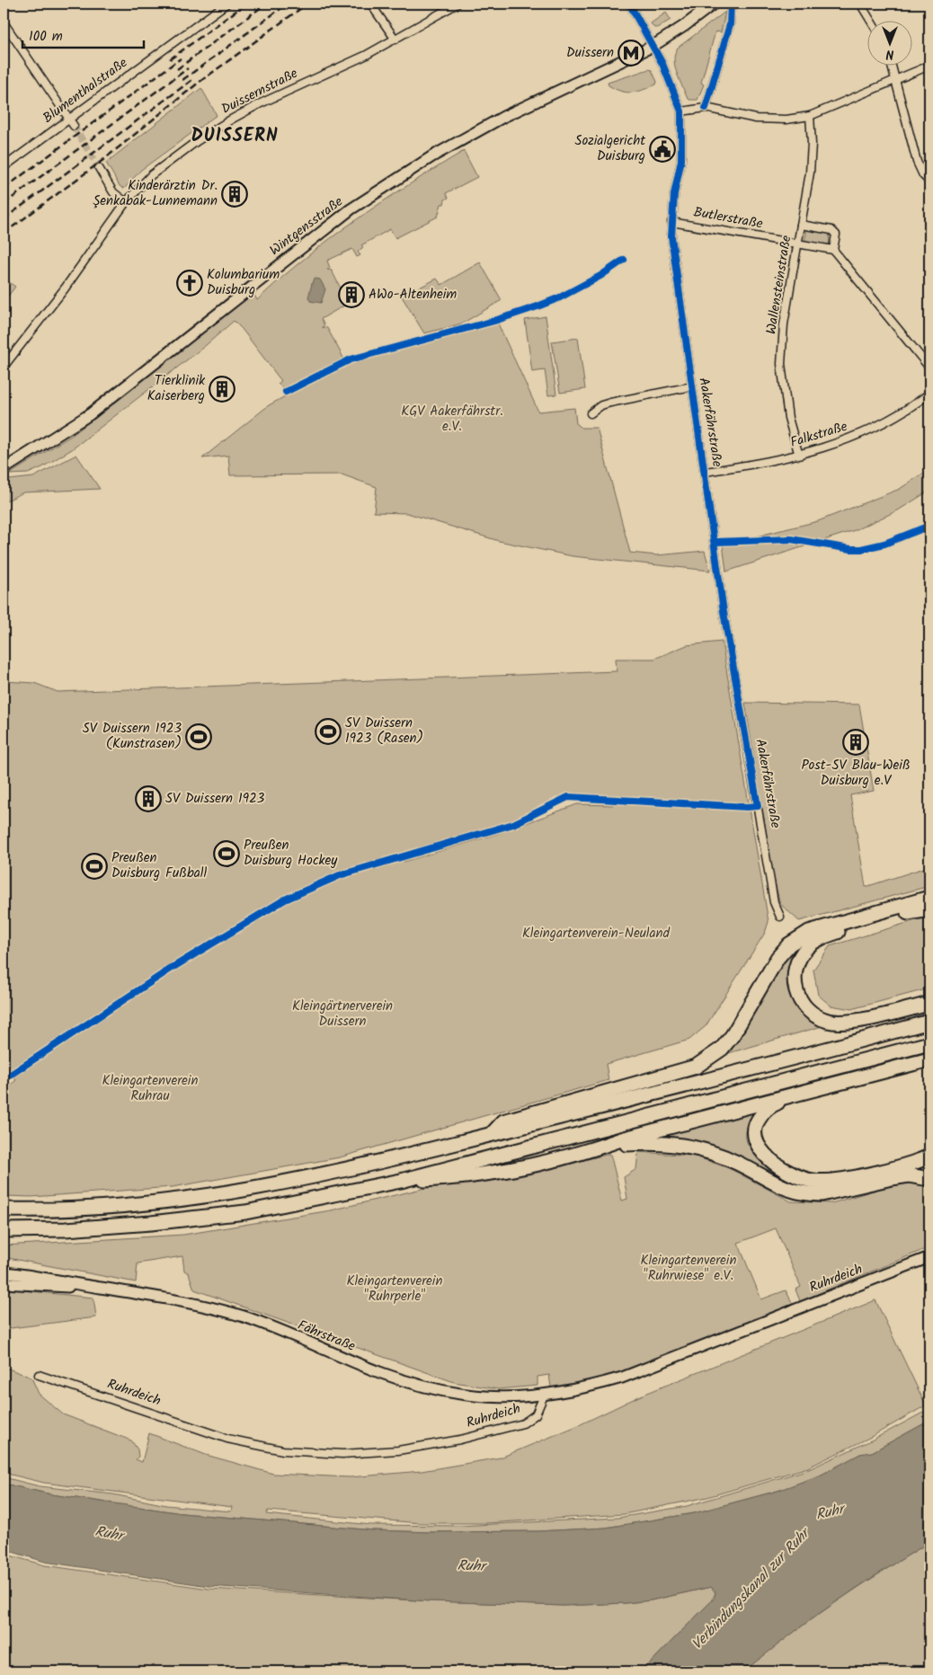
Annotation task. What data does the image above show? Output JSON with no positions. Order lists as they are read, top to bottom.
{
  "streets": {
    "main road": ["Wintgensstraße", "Ruhrdeich", "Fährstraße"],
    "street": [
      "Blumenthalstraße",
      "Duissernstraße",
      "Butlerstraße",
      "Wallensteinstraße",
      "Aakerfährstraße",
      "Falkstraße"
    ]
  },
  "crossings": [
    ["Butlerstraße", "Wallensteinstraße"],
    ["Butlerstraße", "Aakerfährstraße"],
    ["Wintgensstraße", "Aakerfährstraße"],
    ["Wallensteinstraße", "Falkstraße"],
    ["Aakerfährstraße", "Falkstraße"],
    ["Ruhrdeich", "Fährstraße"]
  ],
  "districts": ["DUISSERN"],
  "water": ["Ruhr", "Verbindungskanal zur Ruhr"],
  "parks": [
    "KGV Aakerfährstr. e.V.",
    "Kleingartenverein-Neuland",
    "Kleingärtnerverein Duissern",
    "Kleingartenverein Ruhrau",
    "Kleingartenverein \"Ruhrwiese\" e.V.",
    "Kleingartenverein \"Ruhrperle\""
  ],
  "places": {
    "metro station": ["Duissern"],
    "public building": ["Sozialgericht Duisburg"],
    "building": [
      "Kinderärztin Dr. Şenkabak-Lunnemann",
      "AWo-Altenheim",
      "Tierklinik Kaiserberg",
      "Post-SV Blau-Weiß Duisburg e.V",
      "SV Duissern 1923"
    ],
    "church": ["Kolumbarium Duisburg"],
    "sports": [
      "SV Duissern 1923 (Rasen)",
      "SV Duissern 1923 (Kunstrasen)",
      "Preußen Duisburg Hockey",
      "Preußen Duisburg Fußball"
    ]
  },
  "scale_bar": "100 m",
  "north": "bottom"
}
